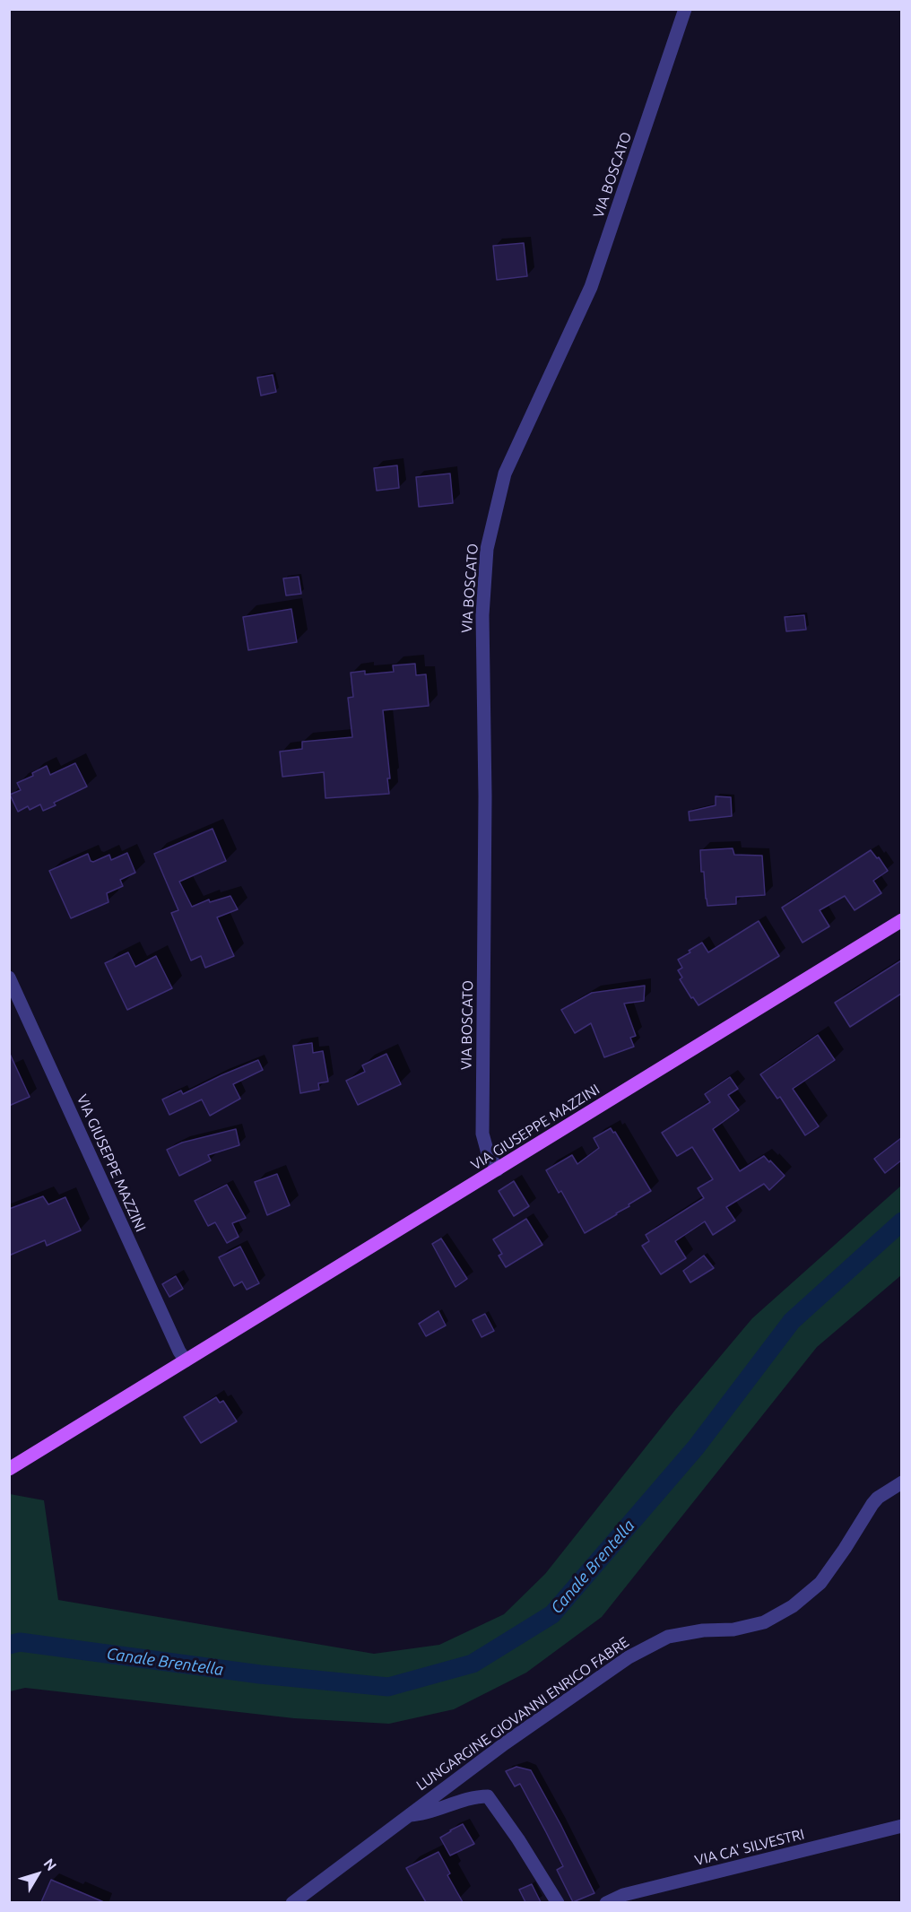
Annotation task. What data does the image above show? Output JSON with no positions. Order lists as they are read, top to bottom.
{
  "streets": {
    "main road": ["VIA GIUSEPPE MAZZINI"],
    "street": ["VIA BOSCATO", "LUNGARGINE GIOVANNI ENRICO FABRE", "VIA CA' SILVESTRI"]
  },
  "crossings": [
    ["VIA BOSCATO", "VIA GIUSEPPE MAZZINI"]
  ],
  "water": ["Canale Brentella"],
  "north": "top right"
}
